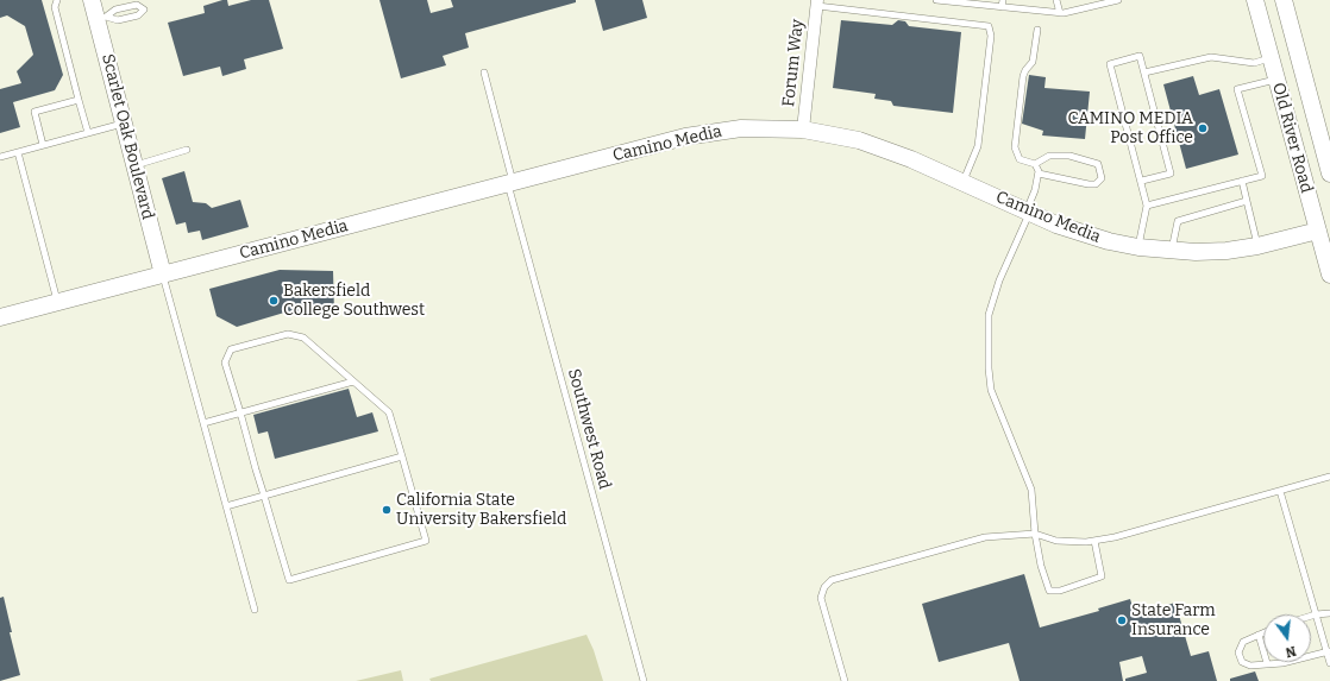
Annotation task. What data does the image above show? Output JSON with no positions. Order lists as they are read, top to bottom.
{
  "streets": {
    "street": [
      "Forum Way",
      "Scarlet Oak Boulevard",
      "Old River Road",
      "Camino Media"
    ],
    "lane": ["Southwest Road"]
  },
  "crossings": [
    ["Forum Way", "Camino Media"],
    ["Scarlet Oak Boulevard", "Camino Media"],
    ["Old River Road", "Camino Media"],
    ["Camino Media", "Southwest Road"]
  ],
  "places": [
    "CAMINO MEDIA Post Office",
    "Bakersfield College Southwest",
    "California State University Bakersfield",
    "State Farm Insurance"
  ],
  "north": "bottom"
}
